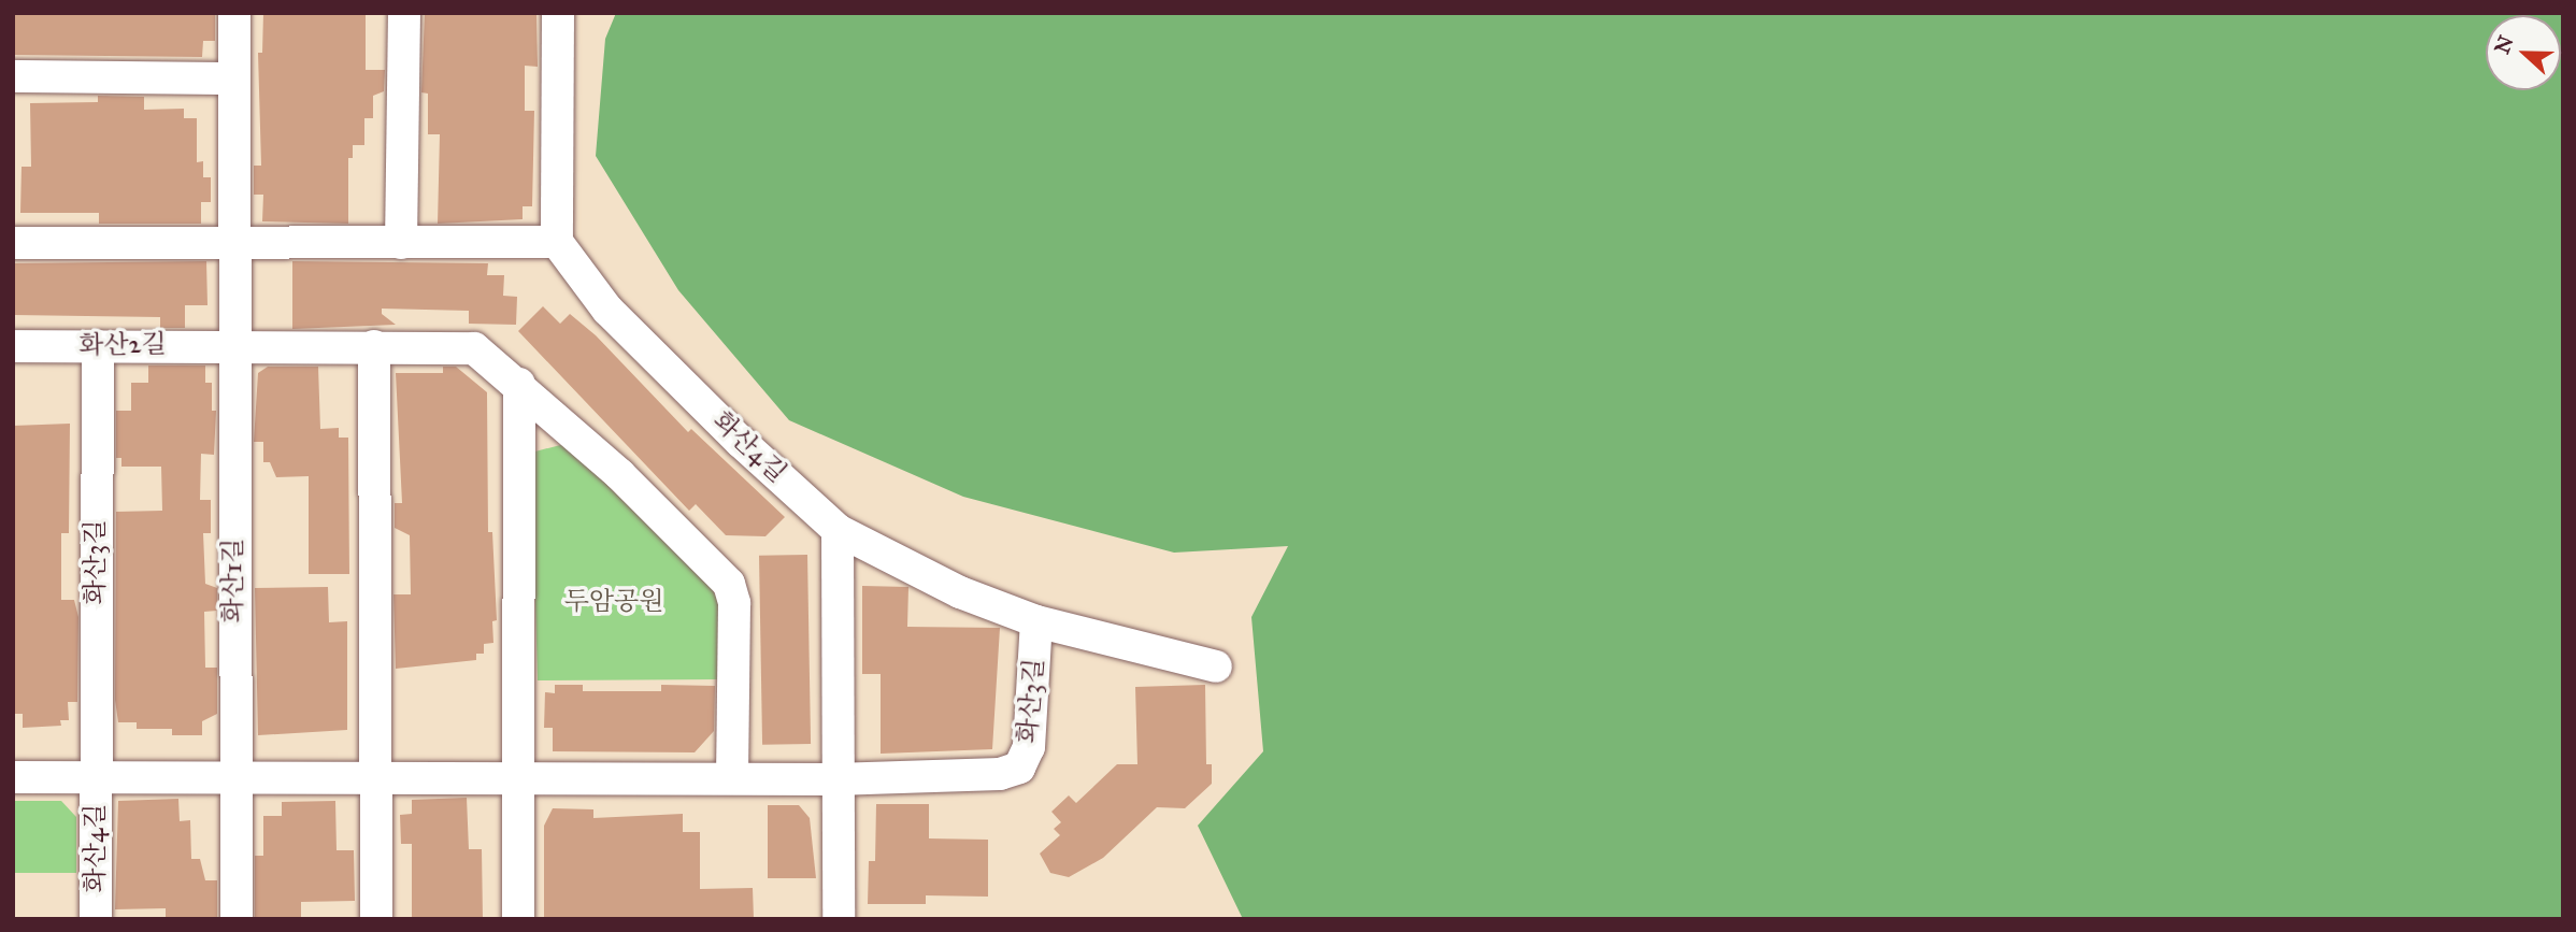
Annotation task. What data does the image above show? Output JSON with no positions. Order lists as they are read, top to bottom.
{
  "streets": {
    "street": [
      "화산2길",
      "화산4길",
      "화산3길",
      "화산1길"
    ]
  },
  "crossings": [
    ["화산2길", "화산3길"],
    ["화산2길", "화산1길"],
    ["화산4길", "화산3길"],
    ["화산3길", "화산1길"]
  ],
  "parks": ["두암공원"],
  "north": "left"
}
